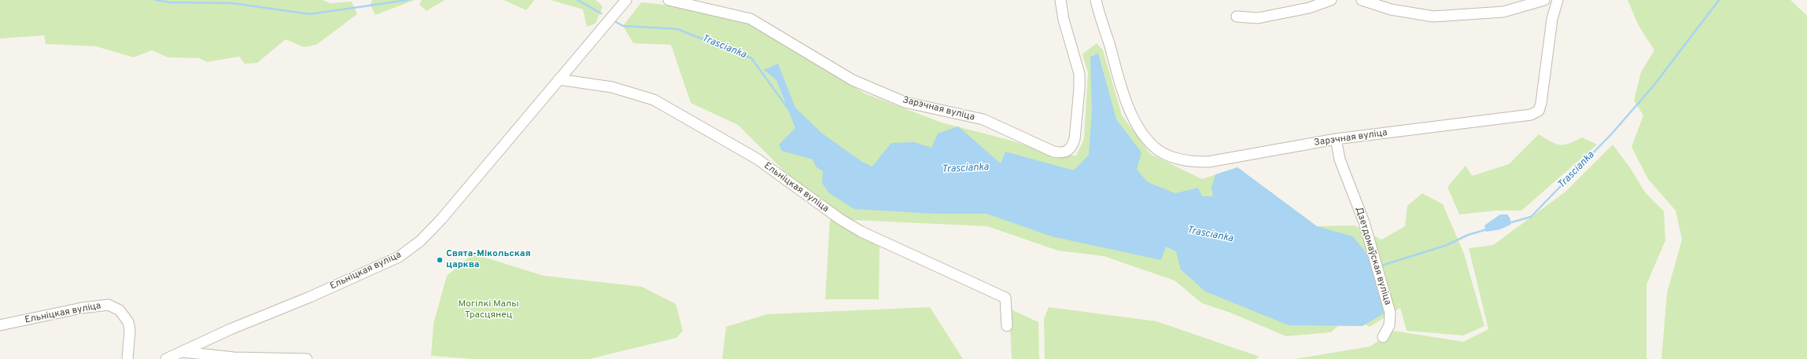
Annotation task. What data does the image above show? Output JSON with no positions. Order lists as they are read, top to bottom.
{
  "streets": {
    "street": ["Зарэчная вуліца", "Ельніцкая вуліца", "Дзетдомаўская вуліца"]
  },
  "crossings": [
    ["Зарэчная вуліца", "Дзетдомаўская вуліца"]
  ],
  "water": ["Trascianka"],
  "parks": ["Могілкі Малы Трасцянец"],
  "places": ["Свята-Мікольская царква"]
}
